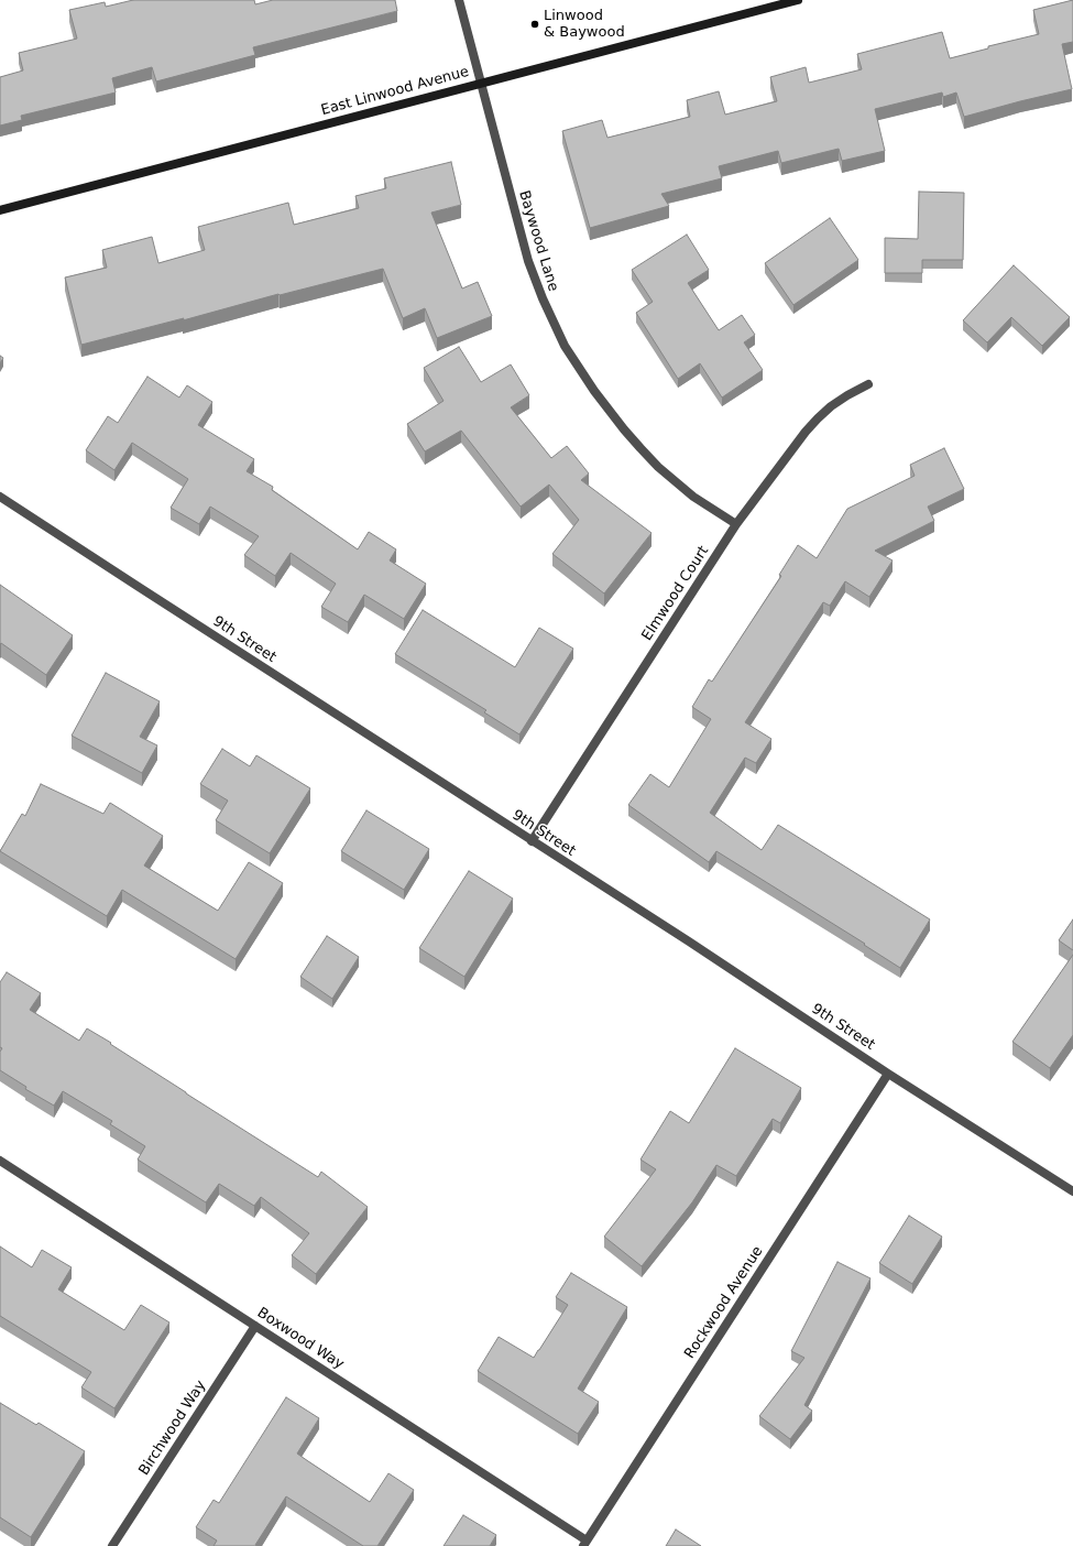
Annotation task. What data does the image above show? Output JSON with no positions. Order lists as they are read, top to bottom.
{
  "streets": {
    "street": [
      "East Linwood Avenue",
      "Baywood Lane",
      "Elmwood Court",
      "9th Street",
      "Rockwood Avenue",
      "Boxwood Way",
      "Birchwood Way"
    ]
  },
  "crossings": [
    ["East Linwood Avenue", "Baywood Lane"],
    ["Baywood Lane", "Elmwood Court"],
    ["Elmwood Court", "9th Street"],
    ["9th Street", "Rockwood Avenue"],
    ["Rockwood Avenue", "Boxwood Way"],
    ["Boxwood Way", "Birchwood Way"]
  ],
  "places": ["Linwood & Baywood"]
}
